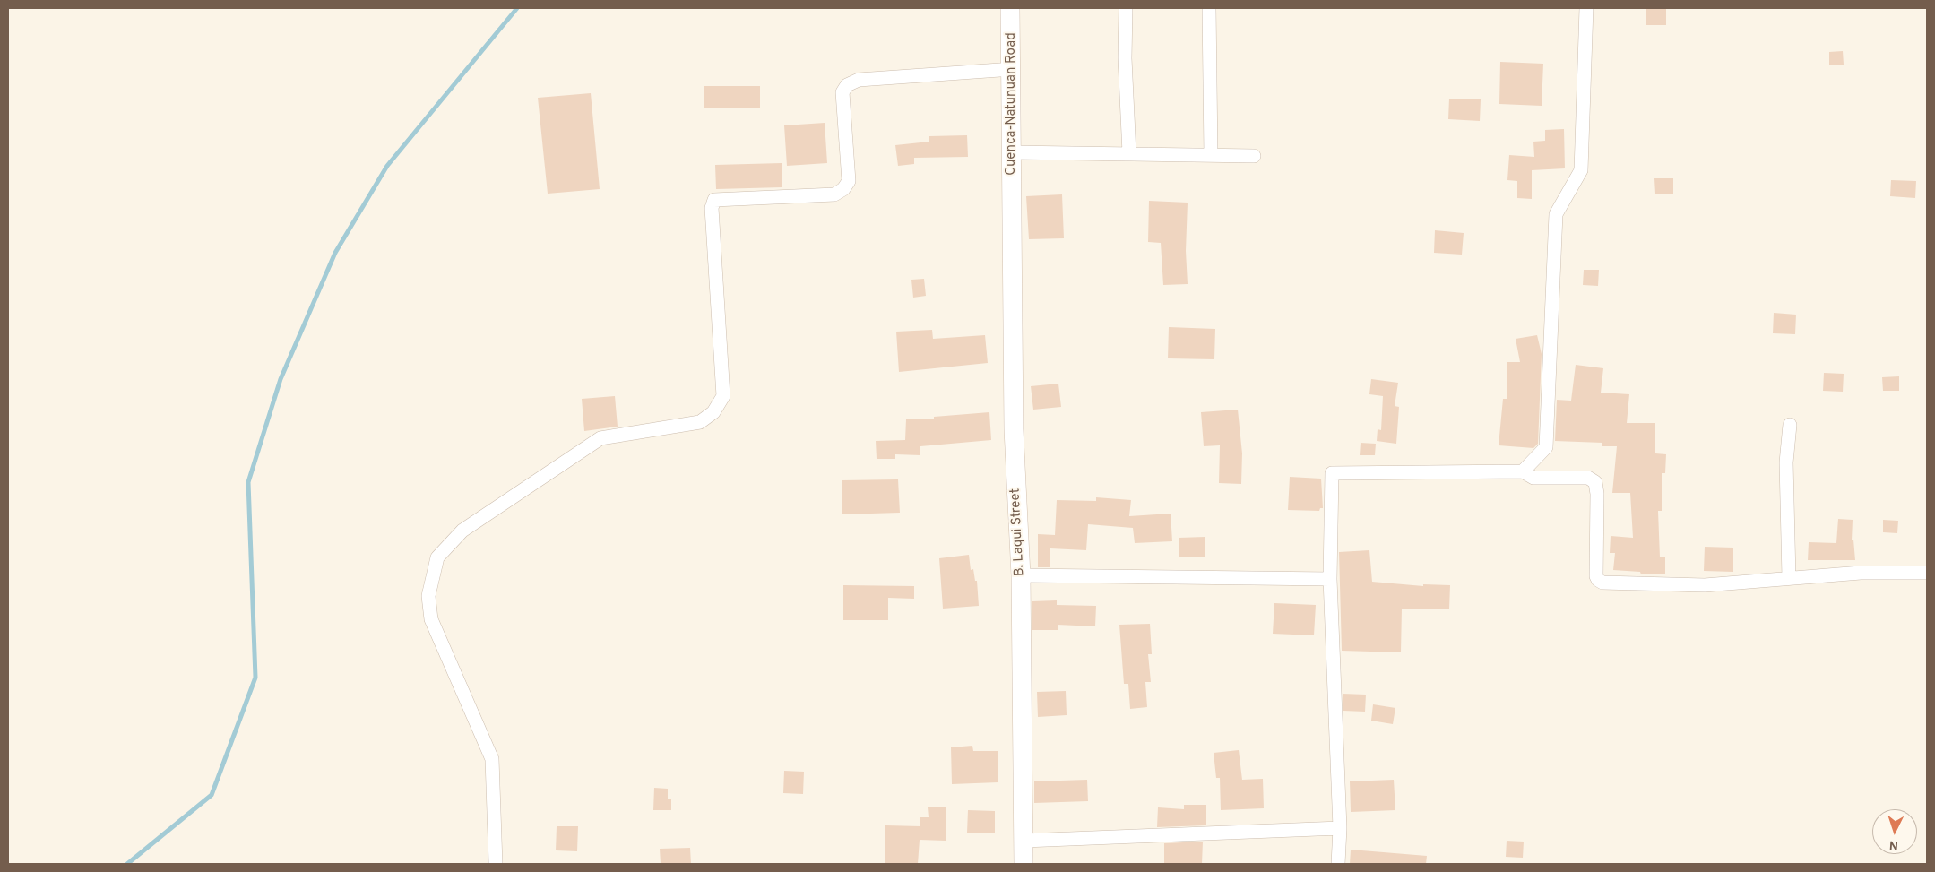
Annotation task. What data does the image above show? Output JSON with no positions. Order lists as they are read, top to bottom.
{
  "streets": {
    "main road": ["Cuenca-Natunuan Road", "B. Laqui Street"]
  },
  "crossings": [
    ["Cuenca-Natunuan Road", "B. Laqui Street"]
  ],
  "north": "bottom"
}
